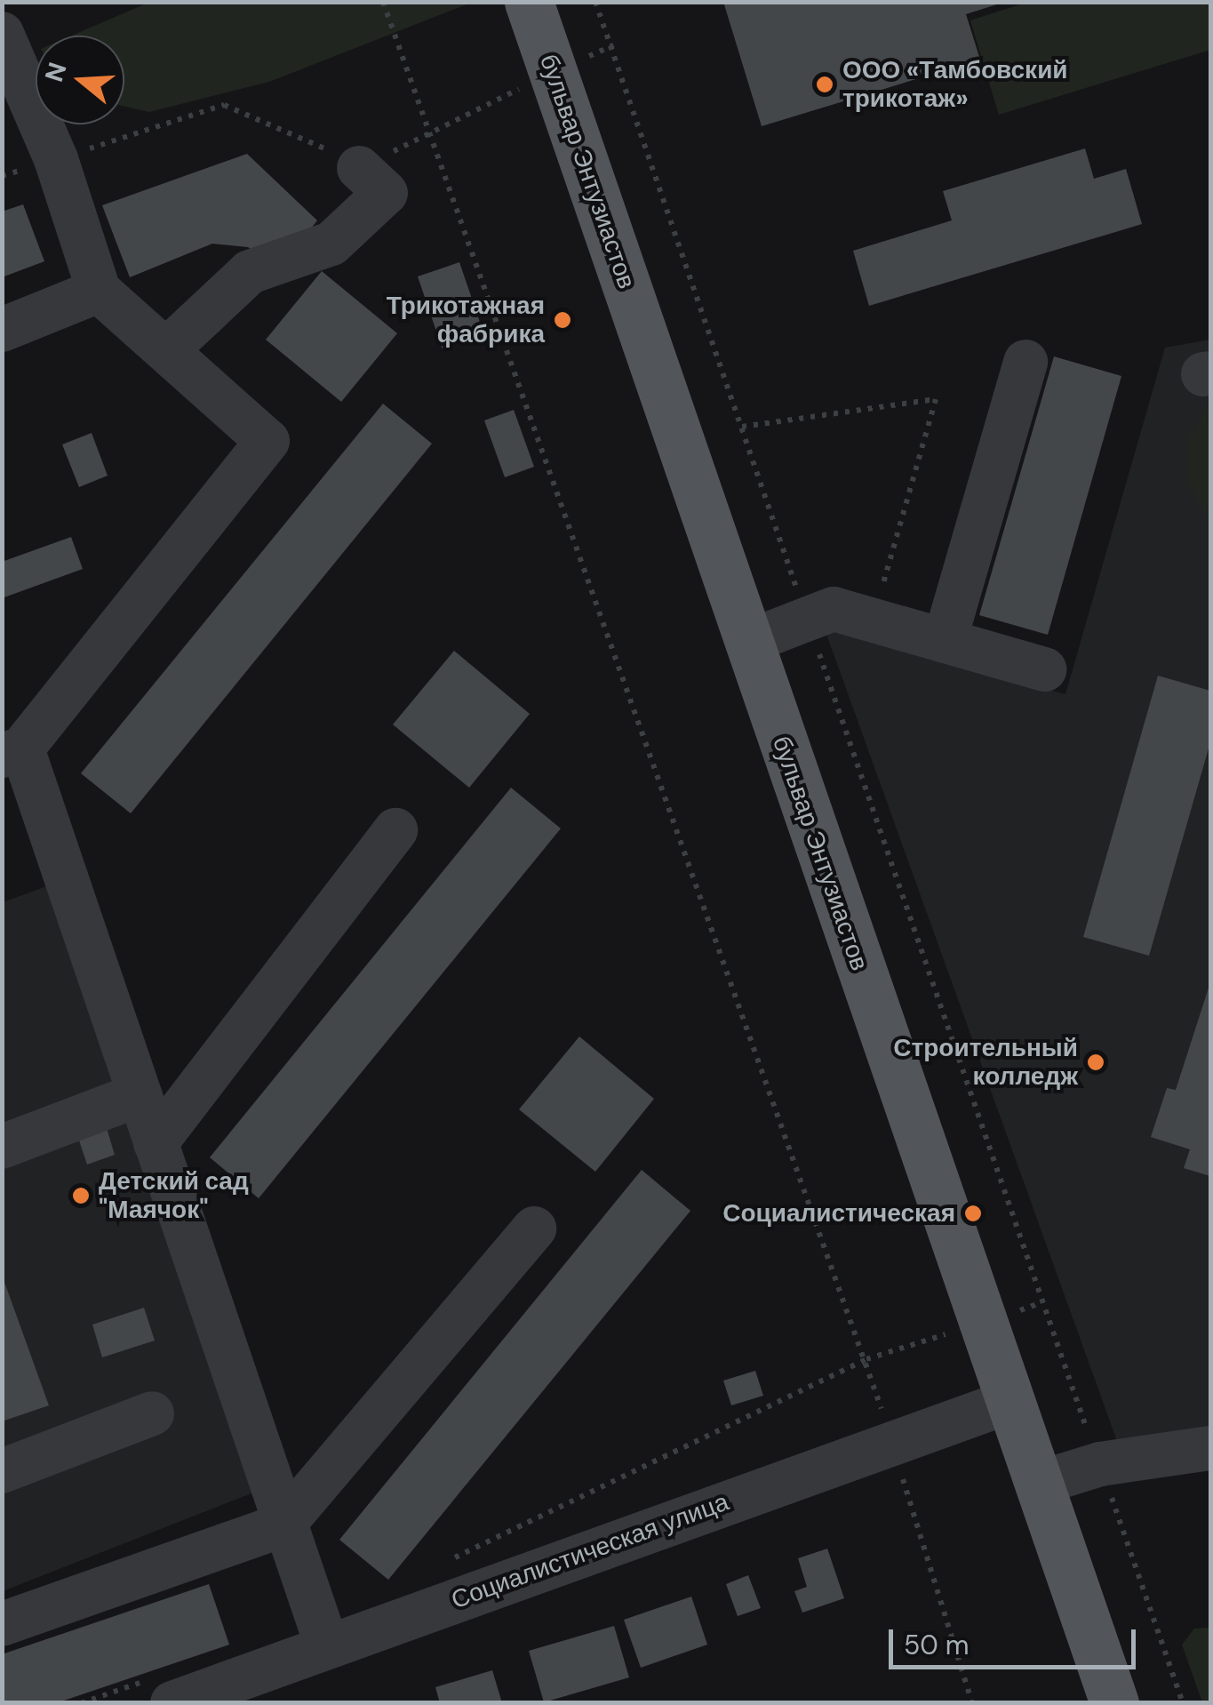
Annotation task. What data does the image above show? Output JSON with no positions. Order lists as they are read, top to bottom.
{
  "streets": {
    "main road": ["бульвар Энтузиастов"],
    "street": ["Социалистическая улица"]
  },
  "crossings": [
    ["бульвар Энтузиастов", "Социалистическая улица"]
  ],
  "places": [
    "ООО «Тамбовский трикотаж»",
    "Трикотажная фабрика",
    "Строительный колледж",
    "Детский сад \"Маячок\"",
    "Социалистическая"
  ],
  "scale_bar": "50 m",
  "north": "left"
}
